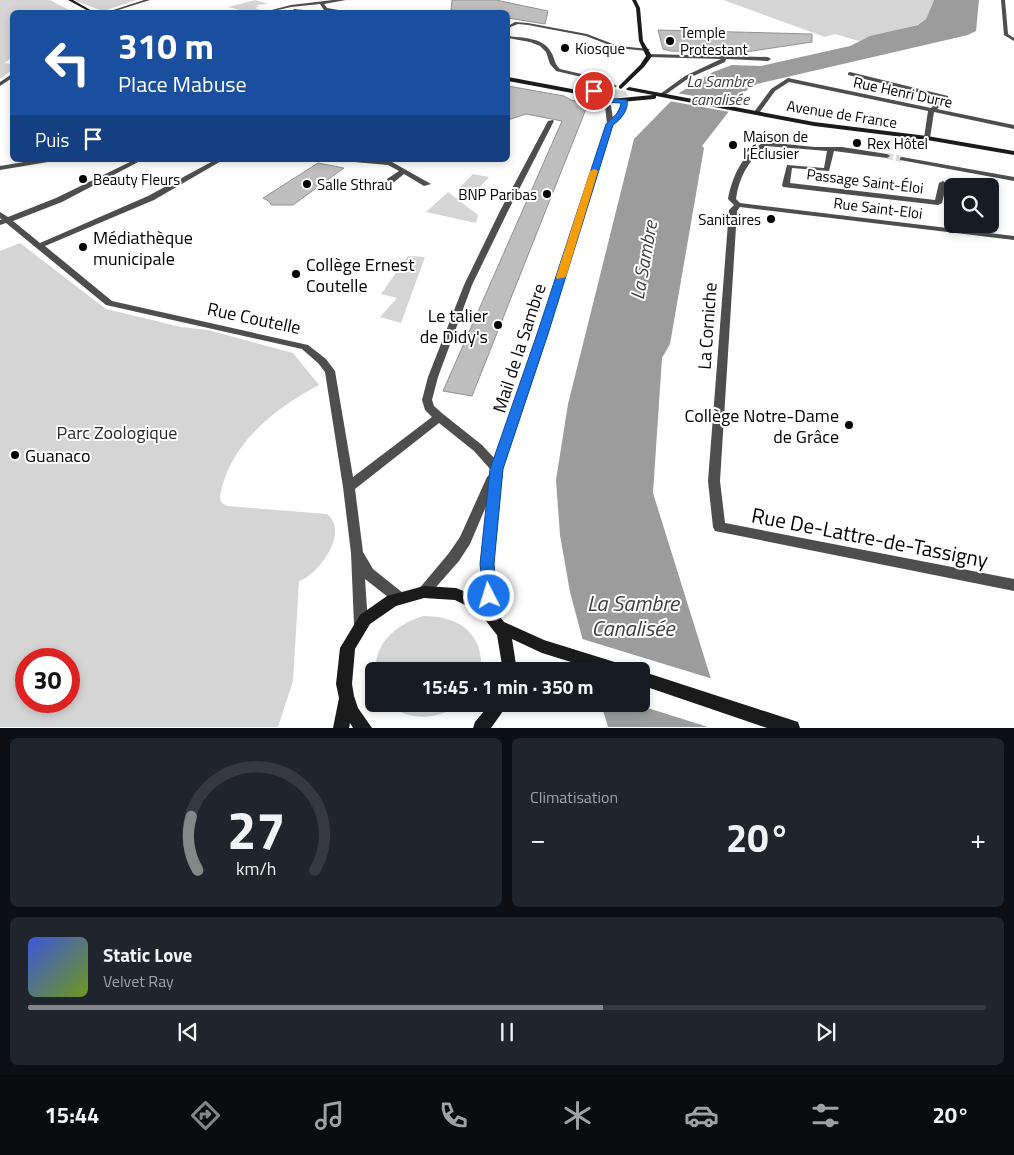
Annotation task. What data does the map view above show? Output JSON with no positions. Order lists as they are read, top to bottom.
{
  "streets": {
    "main road": ["Avenue de France"],
    "street": [
      "Rue Henri Durre",
      "Passage Saint-Éloi",
      "Rue Saint-Eloi",
      "Rue Coutelle",
      "La Corniche",
      "Mail de la Sambre",
      "Rue De-Lattre-de-Tassigny"
    ]
  },
  "crossings": [
    ["Rue Henri Durre", "Avenue de France"],
    ["Passage Saint-Éloi", "La Corniche"],
    ["Rue Saint-Eloi", "La Corniche"],
    ["Rue Coutelle", "Mail de la Sambre"],
    ["La Corniche", "Rue De-Lattre-de-Tassigny"]
  ],
  "water": ["La Sambre canalisée", "La Sambre", "La Sambre Canalisée"],
  "parks": ["Parc Zoologique"],
  "places": [
    "Temple Protestant",
    "Kiosque",
    "Rex Hôtel",
    "Maison de l’Éclusier",
    "Beauty Fleurs",
    "Salle Sthrau",
    "BNP Paribas",
    "Sanitaires",
    "Médiathèque municipale",
    "Collège Ernest Coutelle",
    "Le talier de Didy's",
    "Collège Notre-Dame de Grâce",
    "Guanaco"
  ],
  "page": {
    "turn": ["310 m", "Place Mabuse"],
    "then": "Puis",
    "limit": "30",
    "trip": "15:45 · 1 min · 350 m",
    "tile": "Climatisation",
    "heat": ["−", "20°", "+"],
    "song": ["Static Love", "Velvet Ray"],
    "tabs": ["15:44", "20°"],
    "gauge": ["27", "km/h"]
  }
}
